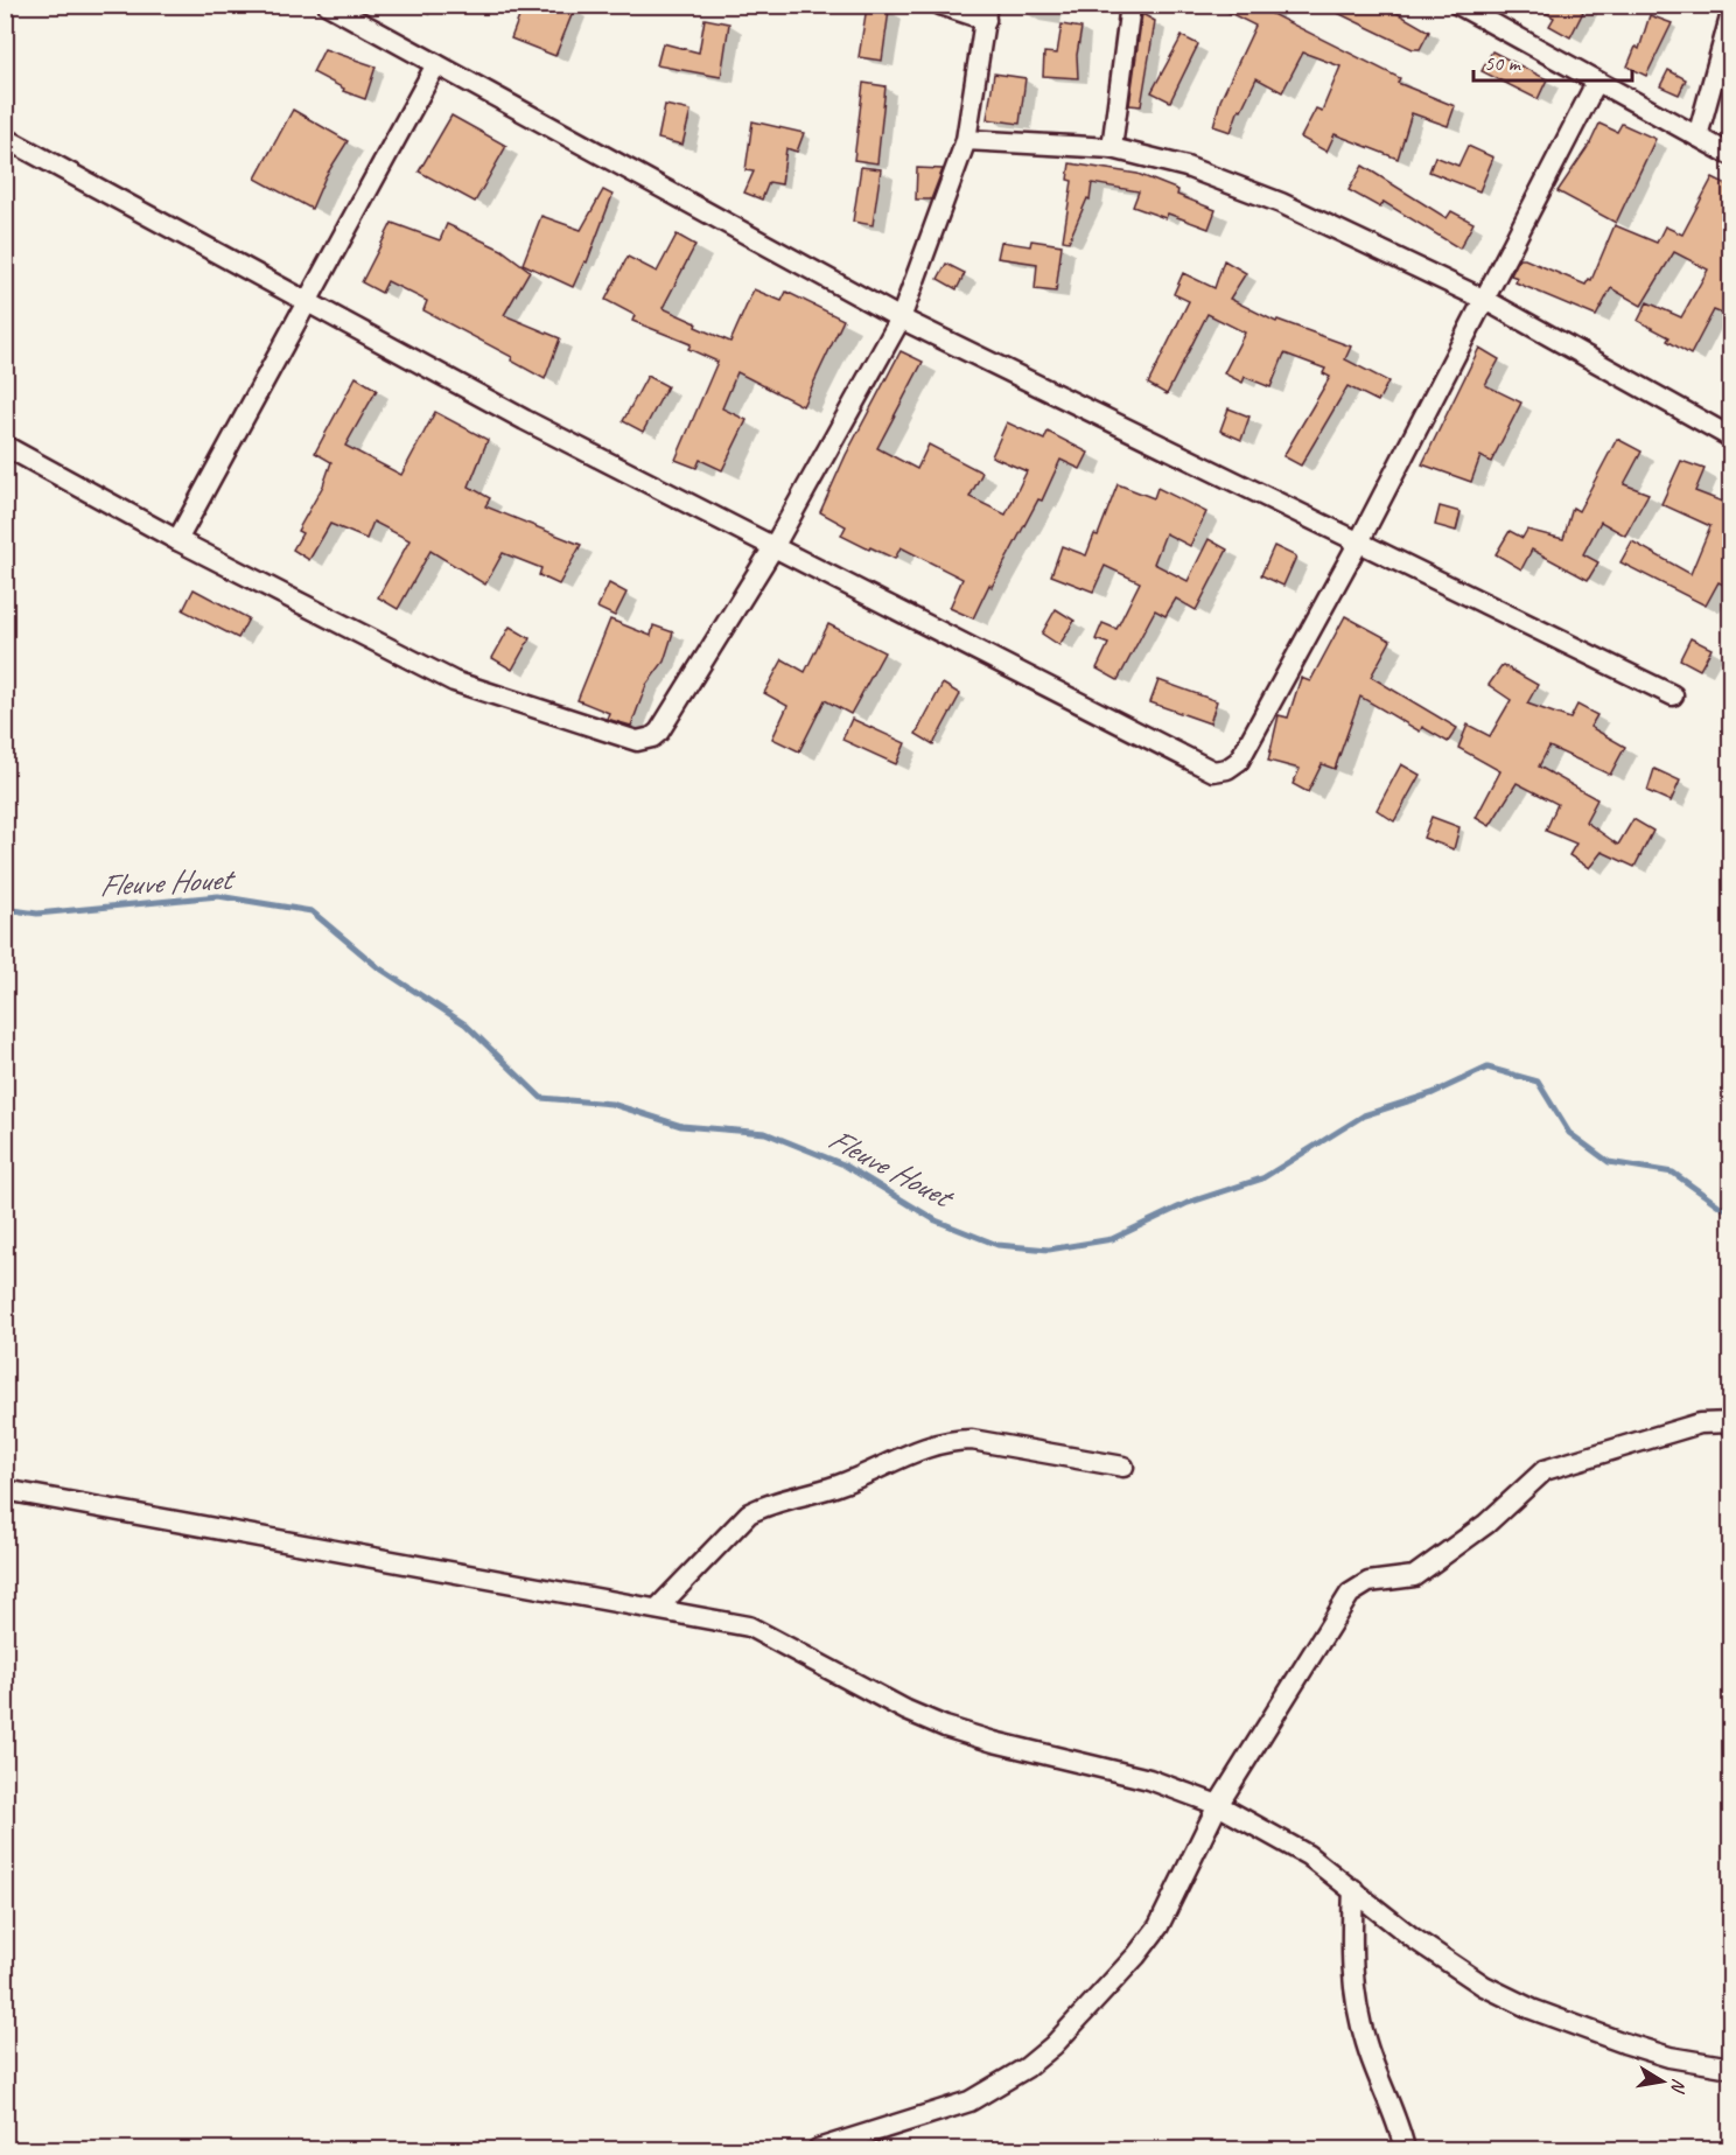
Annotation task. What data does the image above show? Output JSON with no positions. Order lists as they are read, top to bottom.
{
  "water": ["Fleuve Houet"],
  "scale_bar": "50 m",
  "north": "right"
}
